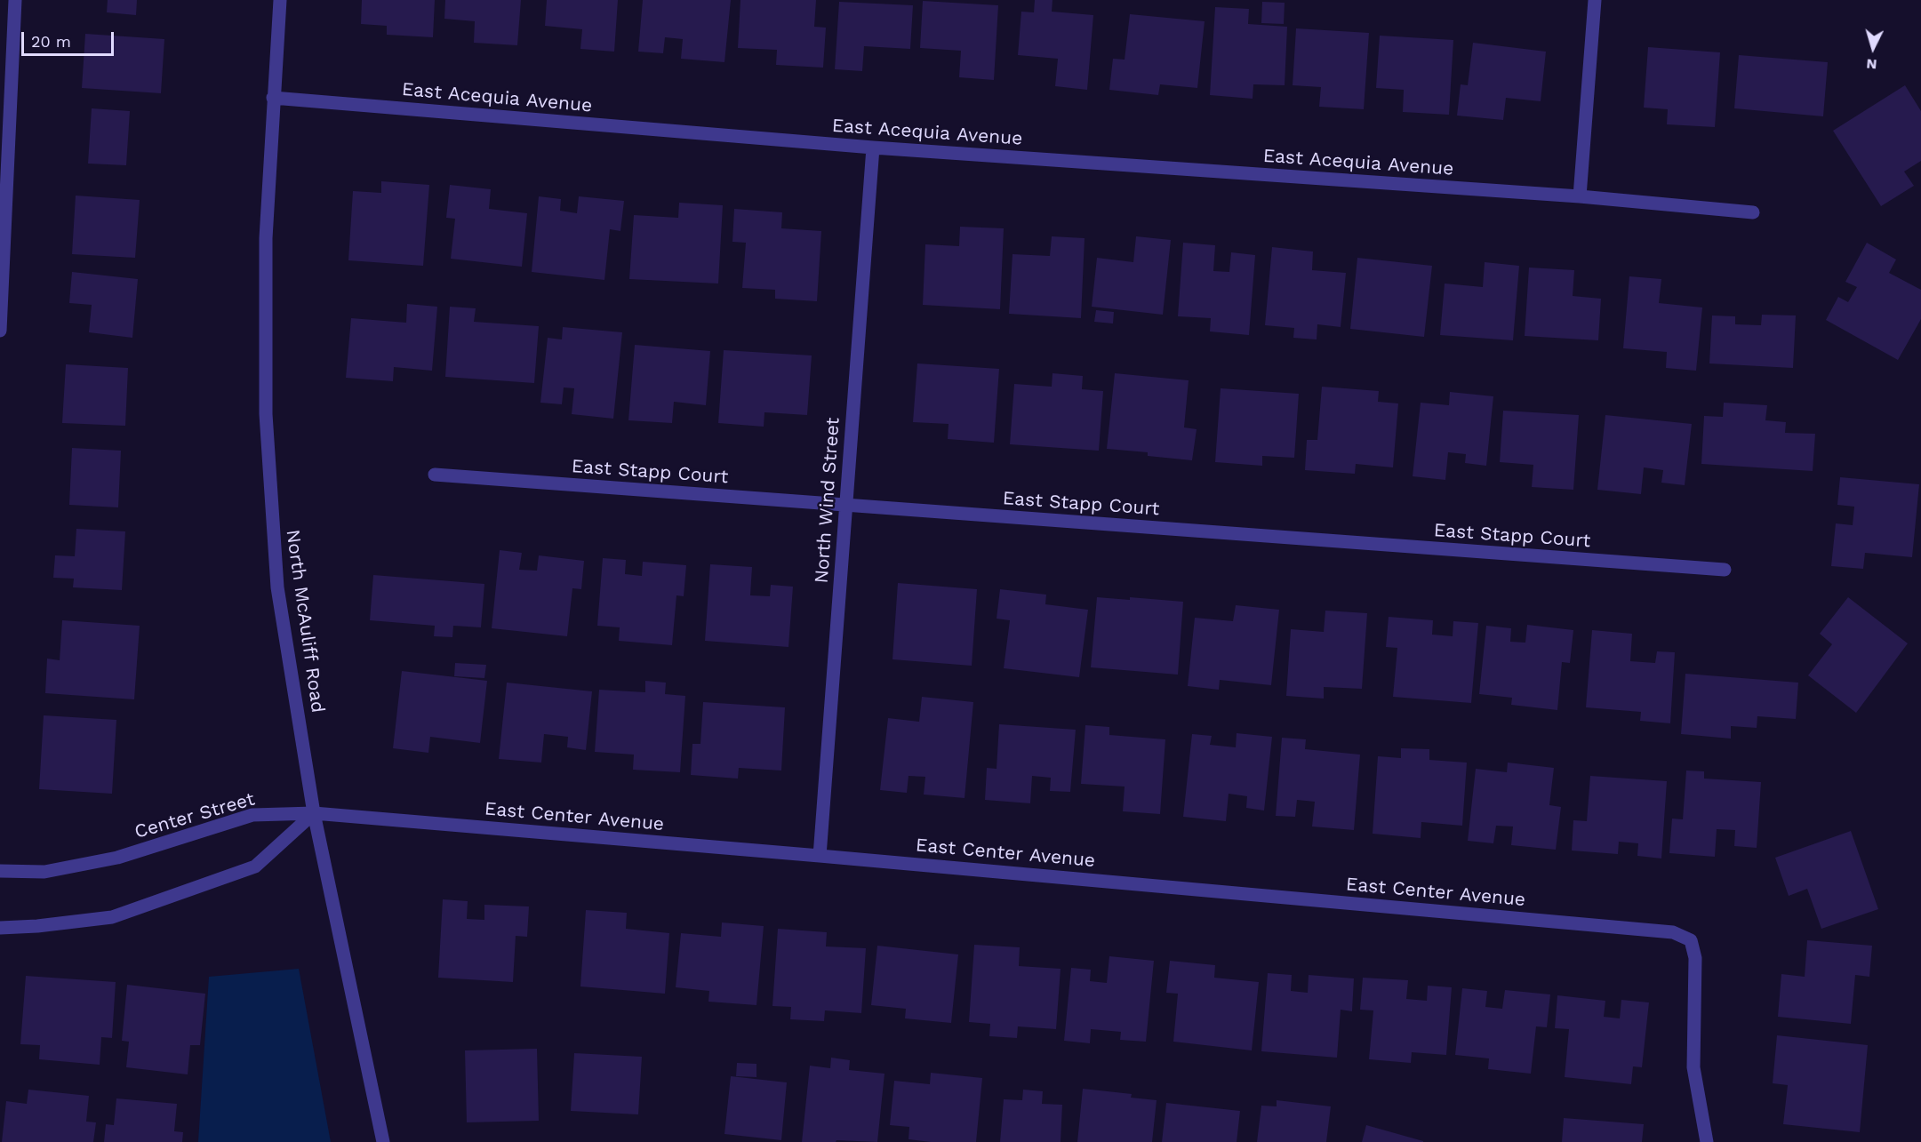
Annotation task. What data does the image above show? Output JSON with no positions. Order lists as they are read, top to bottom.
{
  "streets": {
    "street": [
      "East Acequia Avenue",
      "East Stapp Court",
      "North Wind Street",
      "North McAuliff Road",
      "Center Street",
      "East Center Avenue"
    ]
  },
  "crossings": [
    ["East Acequia Avenue", "North Wind Street"],
    ["East Acequia Avenue", "North McAuliff Road"],
    ["East Stapp Court", "North Wind Street"],
    ["North Wind Street", "East Center Avenue"],
    ["North McAuliff Road", "Center Street"],
    ["North McAuliff Road", "East Center Avenue"],
    ["Center Street", "East Center Avenue"]
  ],
  "scale_bar": "20 m",
  "north": "bottom"
}
